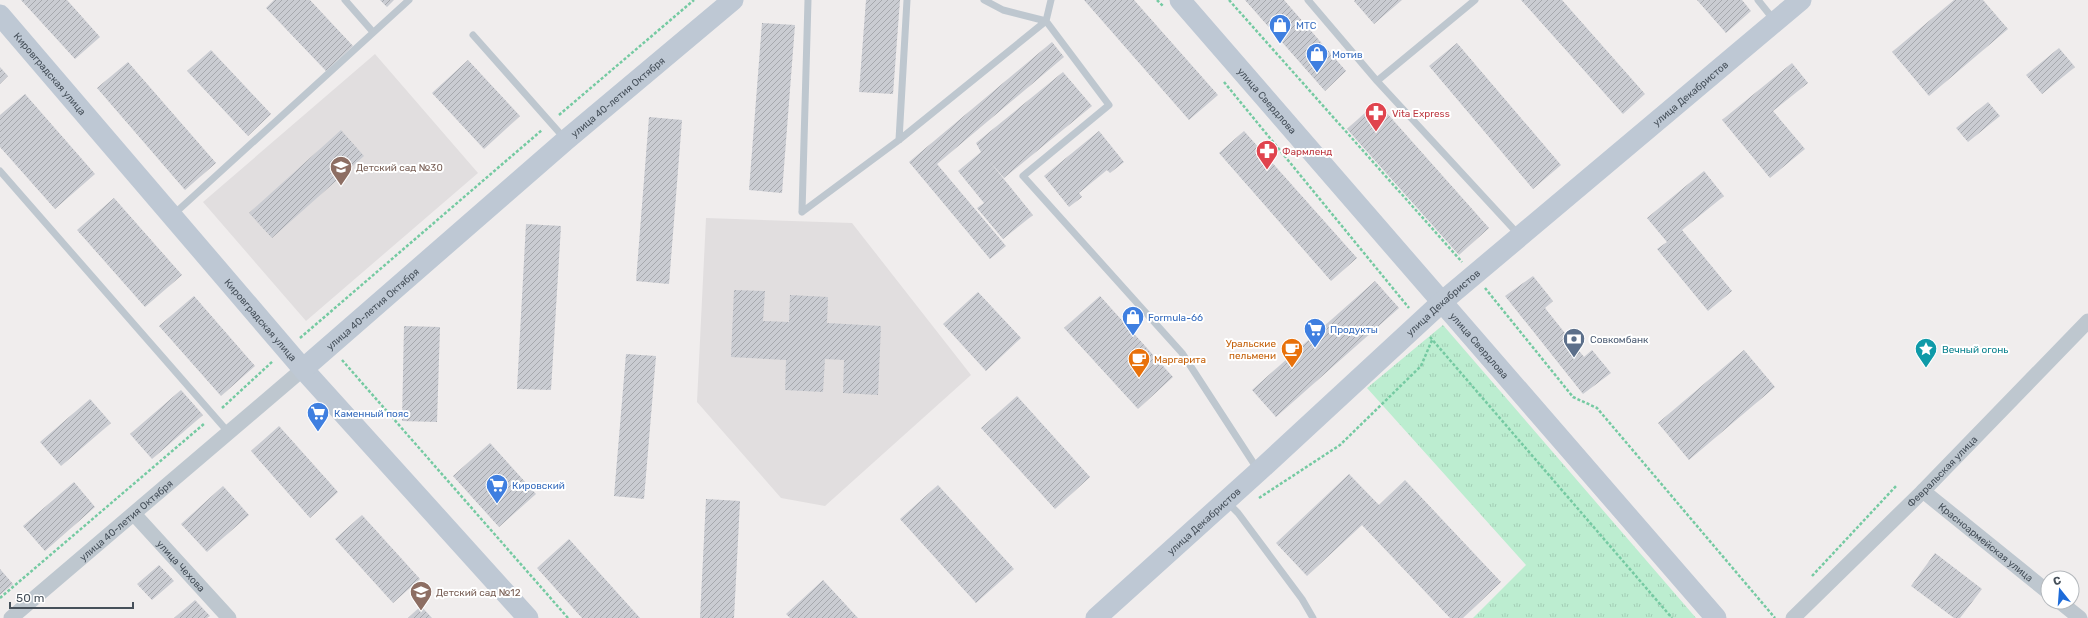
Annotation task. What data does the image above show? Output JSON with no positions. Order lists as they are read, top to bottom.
{
  "streets": {
    "street": [
      "Кировградская улица",
      "улица Декабристов",
      "улица 40-летия Октября",
      "улица Свердлова",
      "Февральская улица",
      "Красноармейская улица",
      "улица Чехова"
    ]
  },
  "crossings": [
    ["Кировградская улица", "улица 40-летия Октября"],
    ["улица Декабристов", "улица Свердлова"],
    ["улица 40-летия Октября", "улица Чехова"],
    ["Февральская улица", "Красноармейская улица"]
  ],
  "places": {
    "shop": ["МТС", "Мотив", "Formula-66"],
    "pharmacy": ["Vita Express", "Фармленд"],
    "school or university": ["Детский сад №30", "Детский сад №12"],
    "supermarket": ["Продукты", "Каменный пояс", "Кировский"],
    "bank": ["Совкомбанк"],
    "cafe": ["Уральские пельмени", "Маргарита"],
    "place": ["Вечный огонь"]
  },
  "scale_bar": "50 m",
  "north": "top"
}
